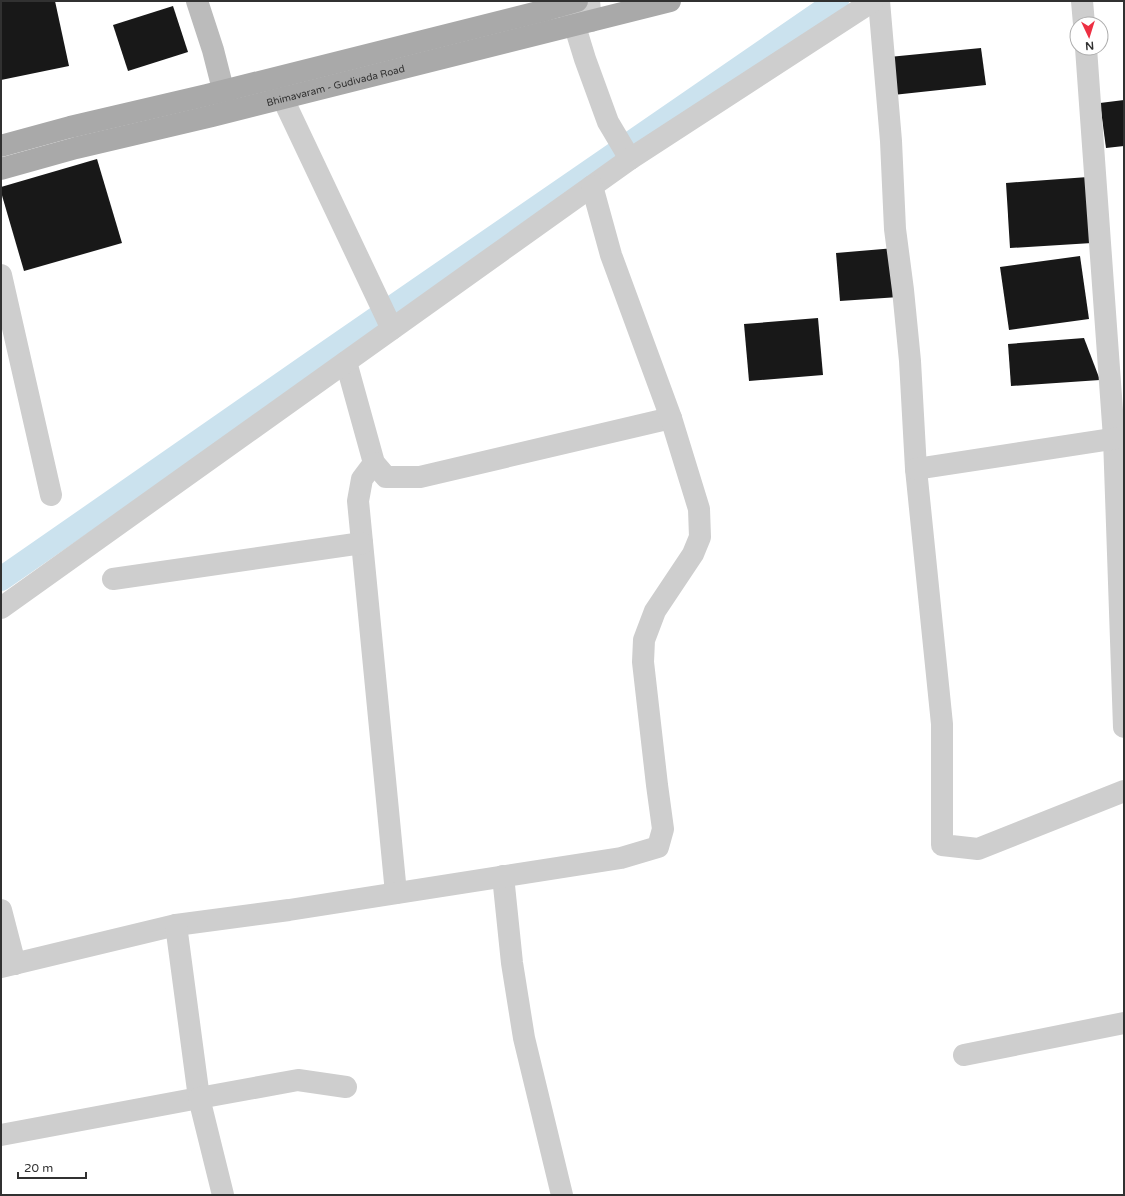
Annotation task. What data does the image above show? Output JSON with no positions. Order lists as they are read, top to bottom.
{
  "streets": {
    "main road": ["Bhimavaram - Gudivada Road"]
  },
  "scale_bar": "20 m",
  "north": "bottom"
}
